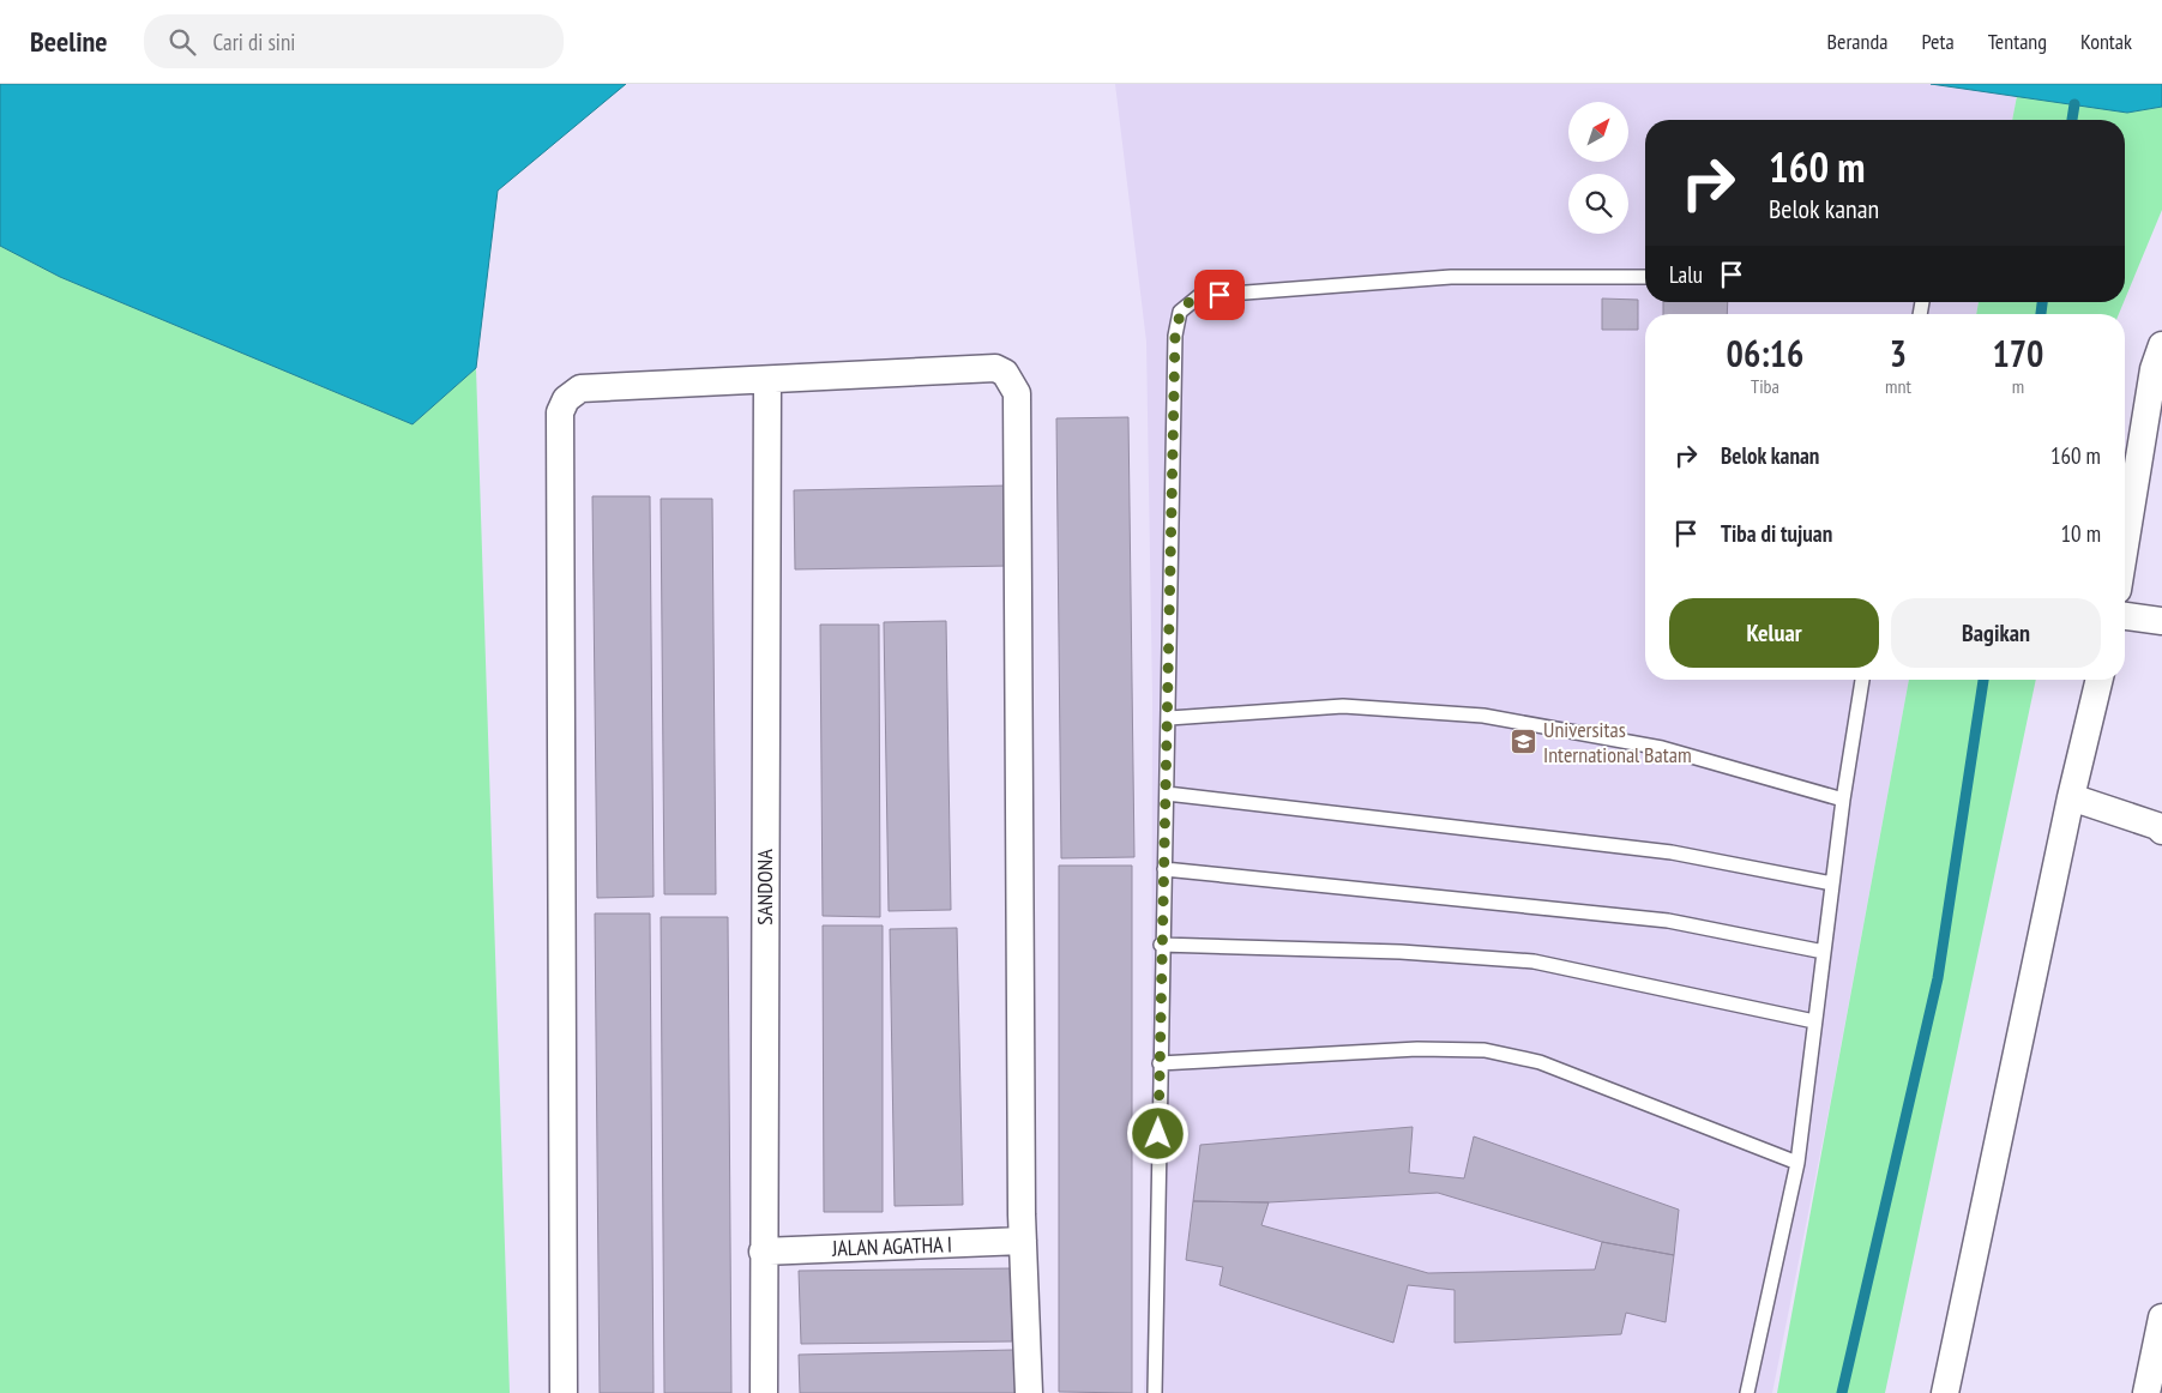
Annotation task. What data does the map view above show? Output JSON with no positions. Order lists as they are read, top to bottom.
{
  "streets": {
    "street": ["SANDONA", "JALAN AGATHA I"]
  },
  "crossings": [
    ["SANDONA", "JALAN AGATHA I"]
  ],
  "places": {
    "school or university": ["Universitas International Batam"]
  },
  "north": "top right",
  "page": {
    "header": "Beeline",
    "search": "Cari di sini",
    "nav": [
      "Beranda",
      "Peta",
      "Tentang",
      "Kontak"
    ],
    "turn": ["160 m", "Belok kanan"],
    "then": "Lalu",
    "eta": [
      "06:16",
      "Tiba",
      "3",
      "mnt",
      "170",
      "m"
    ],
    "list": [
      {
        "name": "Belok kanan",
        "value": "160 m"
      },
      {
        "name": "Tiba di tujuan",
        "value": "10 m"
      }
    ],
    "buttons": ["Keluar", "Bagikan"]
  }
}
